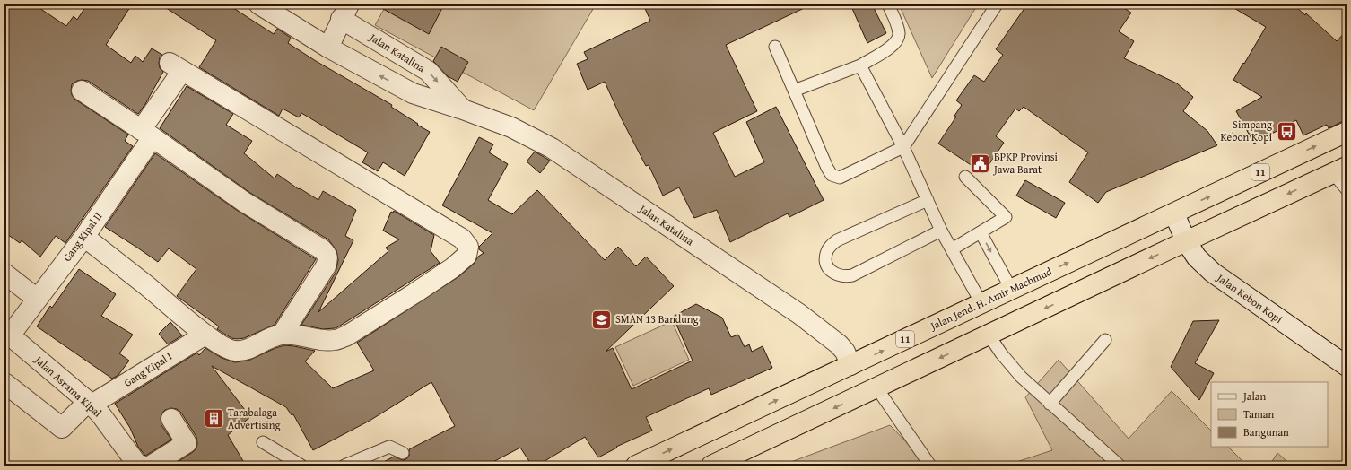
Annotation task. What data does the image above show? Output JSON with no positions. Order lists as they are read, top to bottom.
{
  "streets": {
    "highway": ["11", "Jalan Jend. H. Amir Machmud"],
    "street": [
      "Jalan Katalina",
      "Gang Kipal II",
      "Jalan Kebon Kopi",
      "Gang Kipal I",
      "Jalan Asrama Kipal"
    ]
  },
  "crossings": [
    ["Jalan Katalina", "Jalan Jend. H. Amir Machmud"],
    ["Gang Kipal II", "Jalan Asrama Kipal"],
    ["Jalan Jend. H. Amir Machmud", "Jalan Kebon Kopi"],
    ["Gang Kipal I", "Jalan Asrama Kipal"]
  ],
  "places": {
    "bus stop": ["Simpang Kebon Kopi"],
    "public building": ["BPKP Provinsi Jawa Barat"],
    "school or university": ["SMAN 13 Bandung"],
    "building": ["Tarabalaga Advertising"]
  },
  "legend": ["Jalan", "Taman", "Bangunan"]
}
